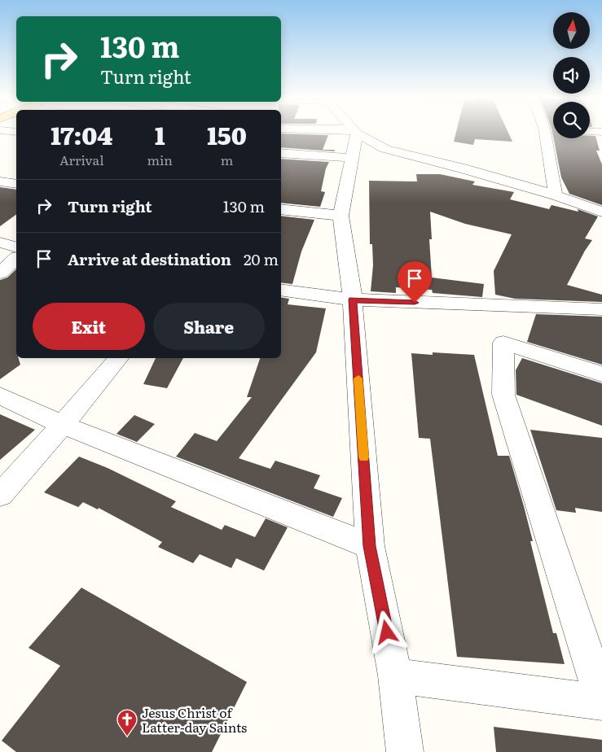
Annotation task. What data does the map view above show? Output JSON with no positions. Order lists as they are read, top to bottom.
{
  "places": {
    "church": ["Jesus Christ of Latter-day Saints"]
  },
  "north": "top",
  "page": {
    "turn": ["130 m", "Turn right"],
    "eta": [
      "17:04",
      "Arrival",
      "1",
      "min",
      "150",
      "m"
    ],
    "list": [
      {
        "name": "Turn right",
        "value": "130 m"
      },
      {
        "name": "Arrive at destination",
        "value": "20 m"
      }
    ],
    "buttons": ["Exit", "Share"]
  }
}
